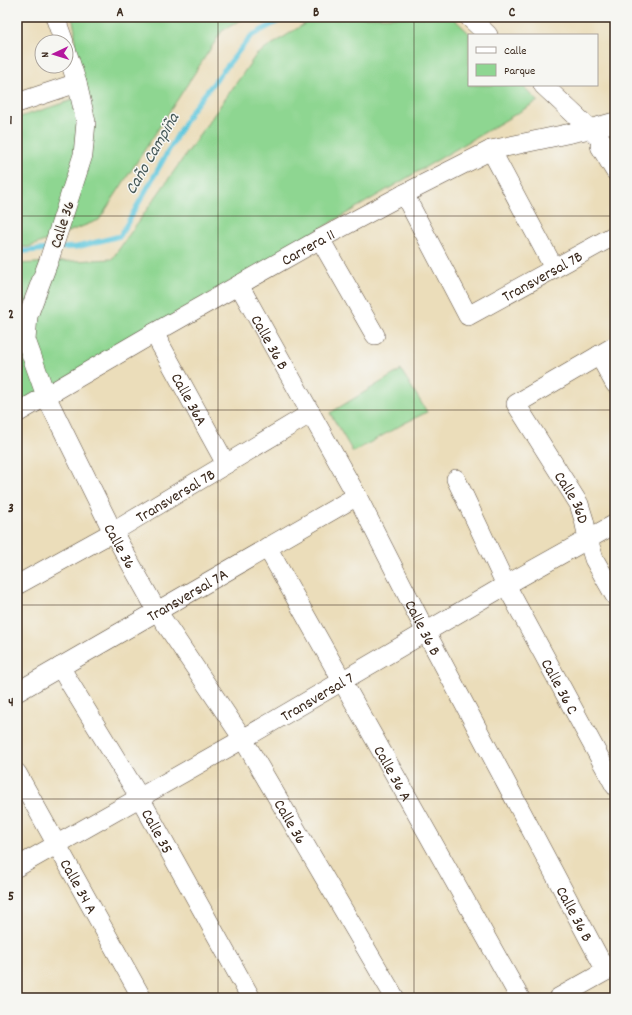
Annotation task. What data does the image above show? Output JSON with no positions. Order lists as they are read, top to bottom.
{
  "streets": {
    "street": [
      "Calle 36",
      "Carrera 11",
      "Transversal 7B",
      "Calle 36 B",
      "Calle 36A",
      "Calle 36D",
      "Transversal 7A",
      "Calle 36 C",
      "Transversal 7",
      "Calle 36 A",
      "Calle 35",
      "Calle 34 A"
    ]
  },
  "crossings": [
    ["Calle 36", "Carrera 11"],
    ["Calle 36", "Transversal 7B"],
    ["Calle 36", "Transversal 7A"],
    ["Calle 36", "Transversal 7"],
    ["Carrera 11", "Transversal 7B"],
    ["Carrera 11", "Calle 36 B"],
    ["Carrera 11", "Calle 36A"],
    ["Transversal 7B", "Calle 36 B"],
    ["Transversal 7B", "Calle 36A"],
    ["Calle 36 B", "Transversal 7A"],
    ["Calle 36 B", "Transversal 7"],
    ["Calle 36D", "Transversal 7"],
    ["Transversal 7A", "Calle 36 A"],
    ["Transversal 7A", "Calle 35"],
    ["Calle 36 C", "Transversal 7"],
    ["Transversal 7", "Calle 36 A"],
    ["Transversal 7", "Calle 35"],
    ["Transversal 7", "Calle 34 A"]
  ],
  "water": ["Caño Campiña"],
  "legend": ["Calle", "Parque"],
  "north": "left",
  "grid": {
    "columns": ["A", "B", "C"],
    "rows": [
      "1",
      "2",
      "3",
      "4",
      "5"
    ]
  }
}
